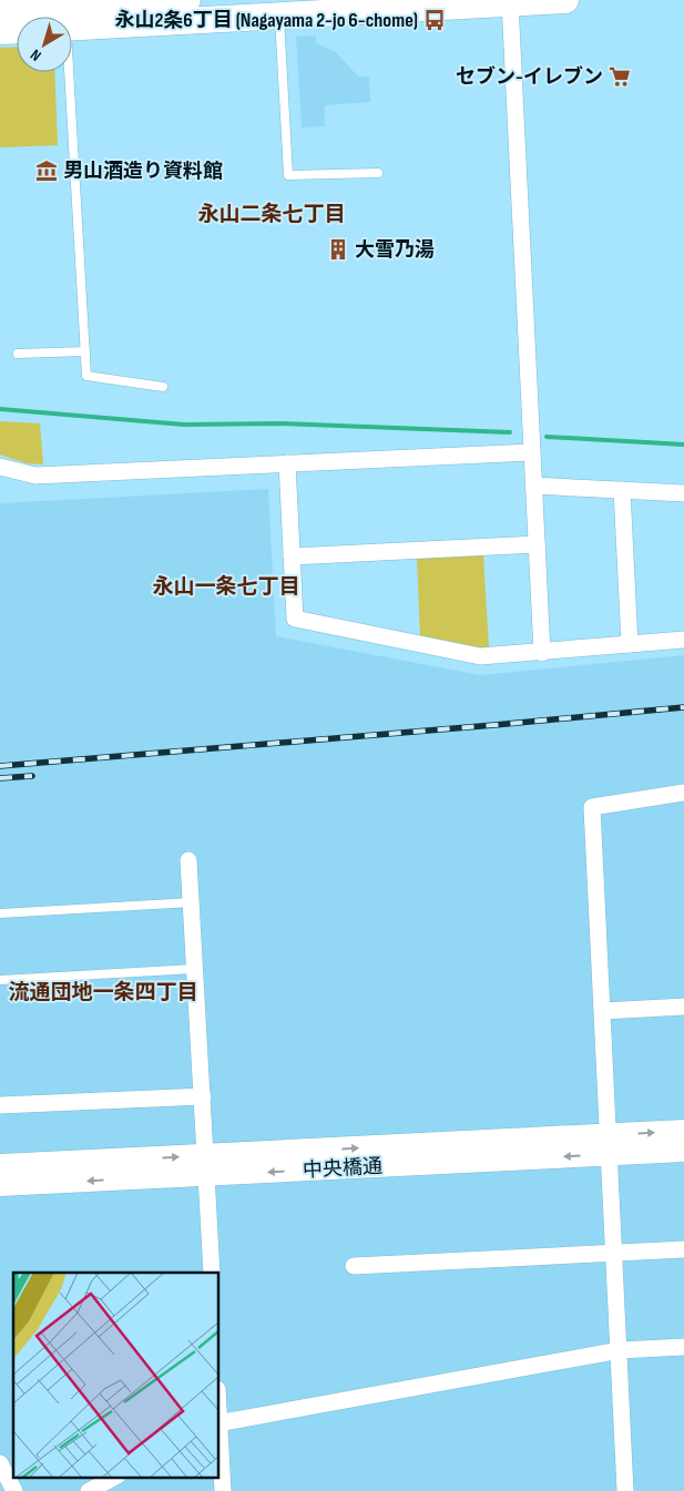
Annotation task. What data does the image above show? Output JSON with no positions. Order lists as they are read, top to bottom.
{
  "streets": {
    "main road": ["中央橋通"]
  },
  "districts": ["永山二条七丁目", "永山一条七丁目", "流通団地一条四丁目"],
  "places": {
    "bus stop": ["永山2条6丁目 (Nagayama 2-jo 6-chome)"],
    "supermarket": ["セブン-イレブン"],
    "museum": ["男山酒造り資料館"],
    "building": ["大雪乃湯"]
  },
  "north": "bottom left"
}
